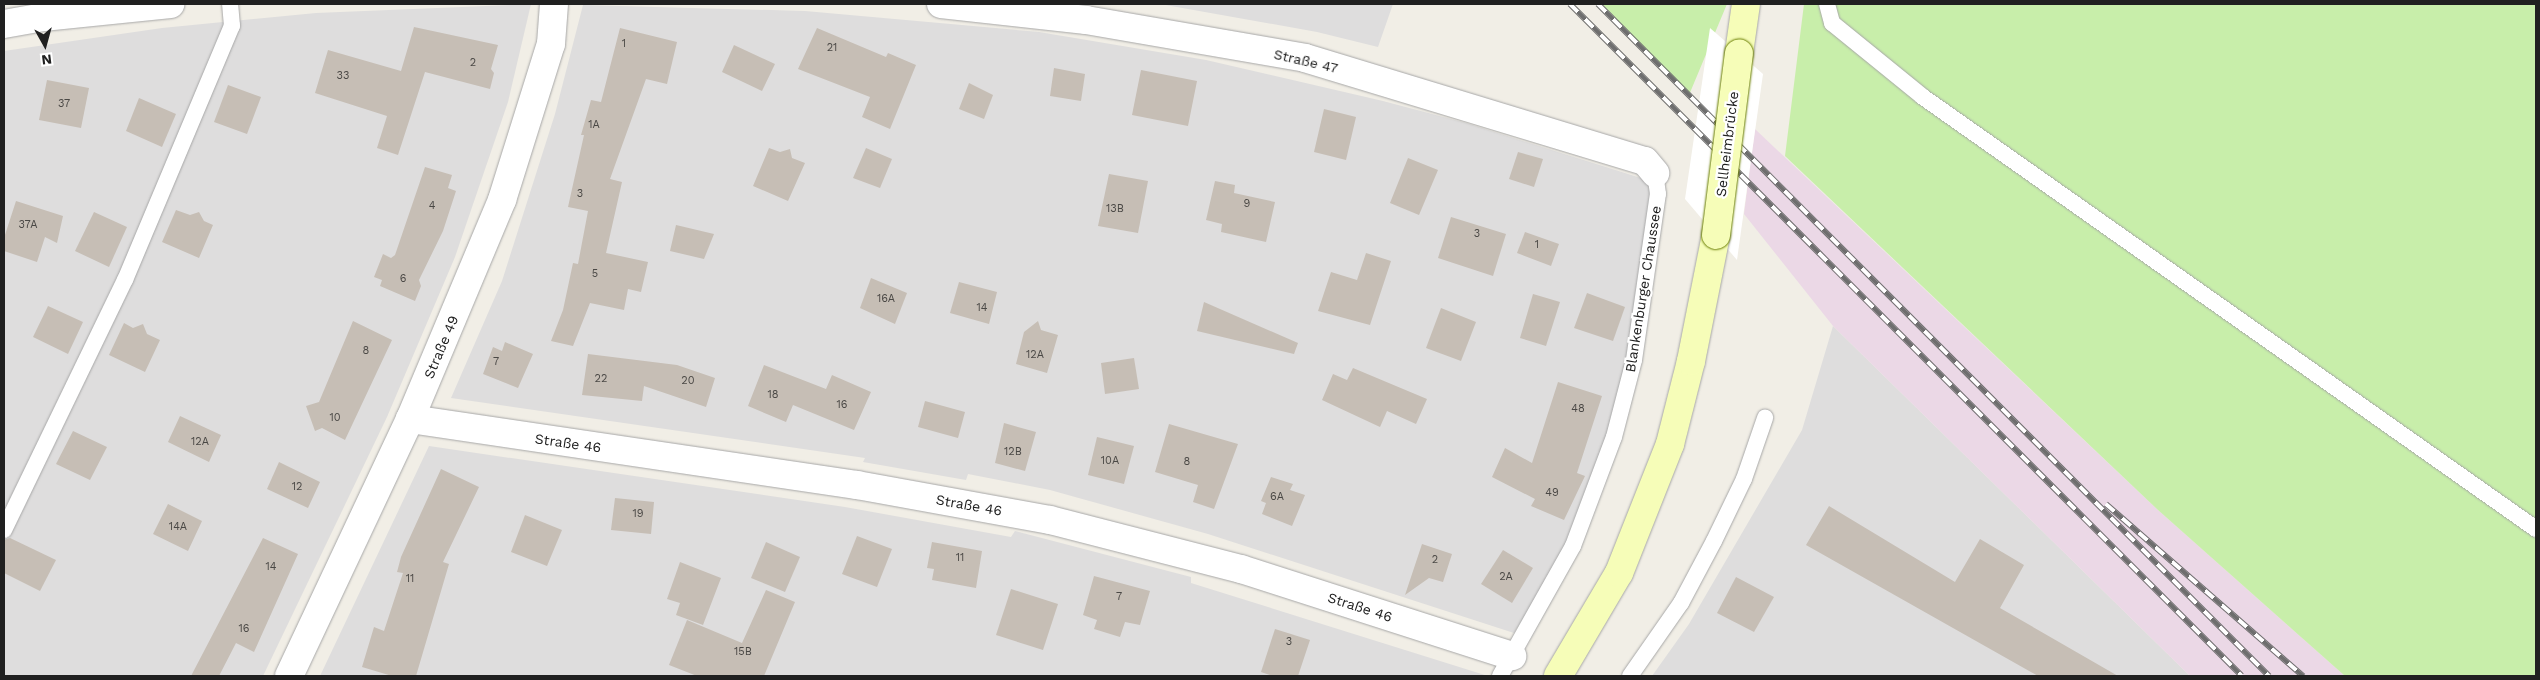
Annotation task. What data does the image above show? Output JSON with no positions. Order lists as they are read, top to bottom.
{
  "streets": {
    "main road": ["Sellheimbrücke"],
    "street": ["Straße 47", "Straße 49", "Straße 46"],
    "lane": ["Blankenburger Chaussee"]
  },
  "crossings": [
    ["Straße 47", "Blankenburger Chaussee"],
    ["Blankenburger Chaussee", "Straße 46"],
    ["Straße 49", "Straße 46"]
  ],
  "house_numbers": [
    "1",
    "21",
    "2",
    "33",
    "37",
    "1A",
    "3",
    "9",
    "4",
    "13B",
    "37A",
    "3",
    "1",
    "5",
    "6",
    "16A",
    "14",
    "8",
    "12A",
    "7",
    "22",
    "20",
    "18",
    "16",
    "48",
    "10",
    "12A",
    "12B",
    "10A",
    "8",
    "12",
    "49",
    "6A",
    "19",
    "14A",
    "11",
    "2",
    "14",
    "2A",
    "11",
    "7",
    "16",
    "3",
    "15B"
  ],
  "north": "bottom"
}
